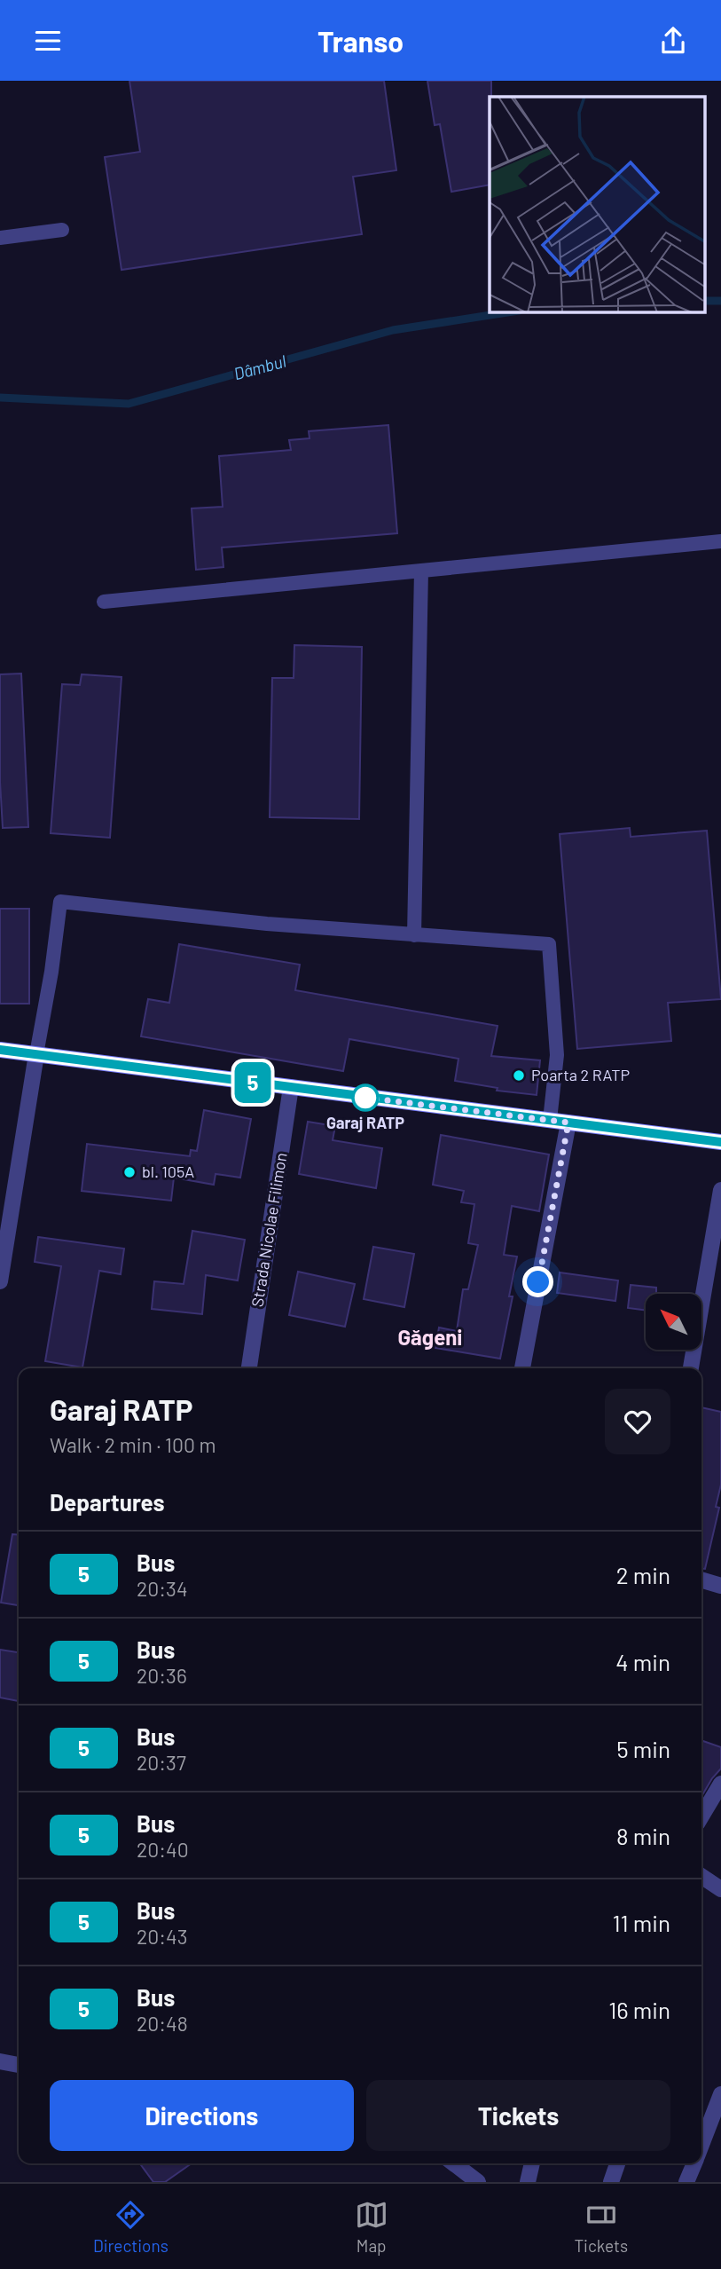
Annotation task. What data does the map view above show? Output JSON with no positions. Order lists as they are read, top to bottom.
{
  "streets": {
    "street": ["Strada Nicolae Filimon"]
  },
  "districts": ["Găgeni"],
  "water": ["Dâmbul"],
  "places": ["Poarta 2 RATP", "Garaj RATP", "bl. 105A"],
  "lines": ["bus line 5"],
  "north": "top left",
  "page": {
    "header": "Transo",
    "on_map": "5",
    "heading": [
      ["Garaj RATP", "Walk · 2 min · 100 m"],
      "Departures"
    ],
    "list": [
      {
        "mark": "5",
        "name": "Bus",
        "note": "20:34",
        "value": "2 min"
      },
      {
        "mark": "5",
        "name": "Bus",
        "note": "20:36",
        "value": "4 min"
      },
      {
        "mark": "5",
        "name": "Bus",
        "note": "20:37",
        "value": "5 min"
      },
      {
        "mark": "5",
        "name": "Bus",
        "note": "20:40",
        "value": "8 min"
      },
      {
        "mark": "5",
        "name": "Bus",
        "note": "20:43",
        "value": "11 min"
      },
      {
        "mark": "5",
        "name": "Bus",
        "note": "20:48",
        "value": "16 min"
      }
    ],
    "buttons": ["Directions", "Tickets"],
    "tabs": ["Directions", "Map", "Tickets"]
  }
}
